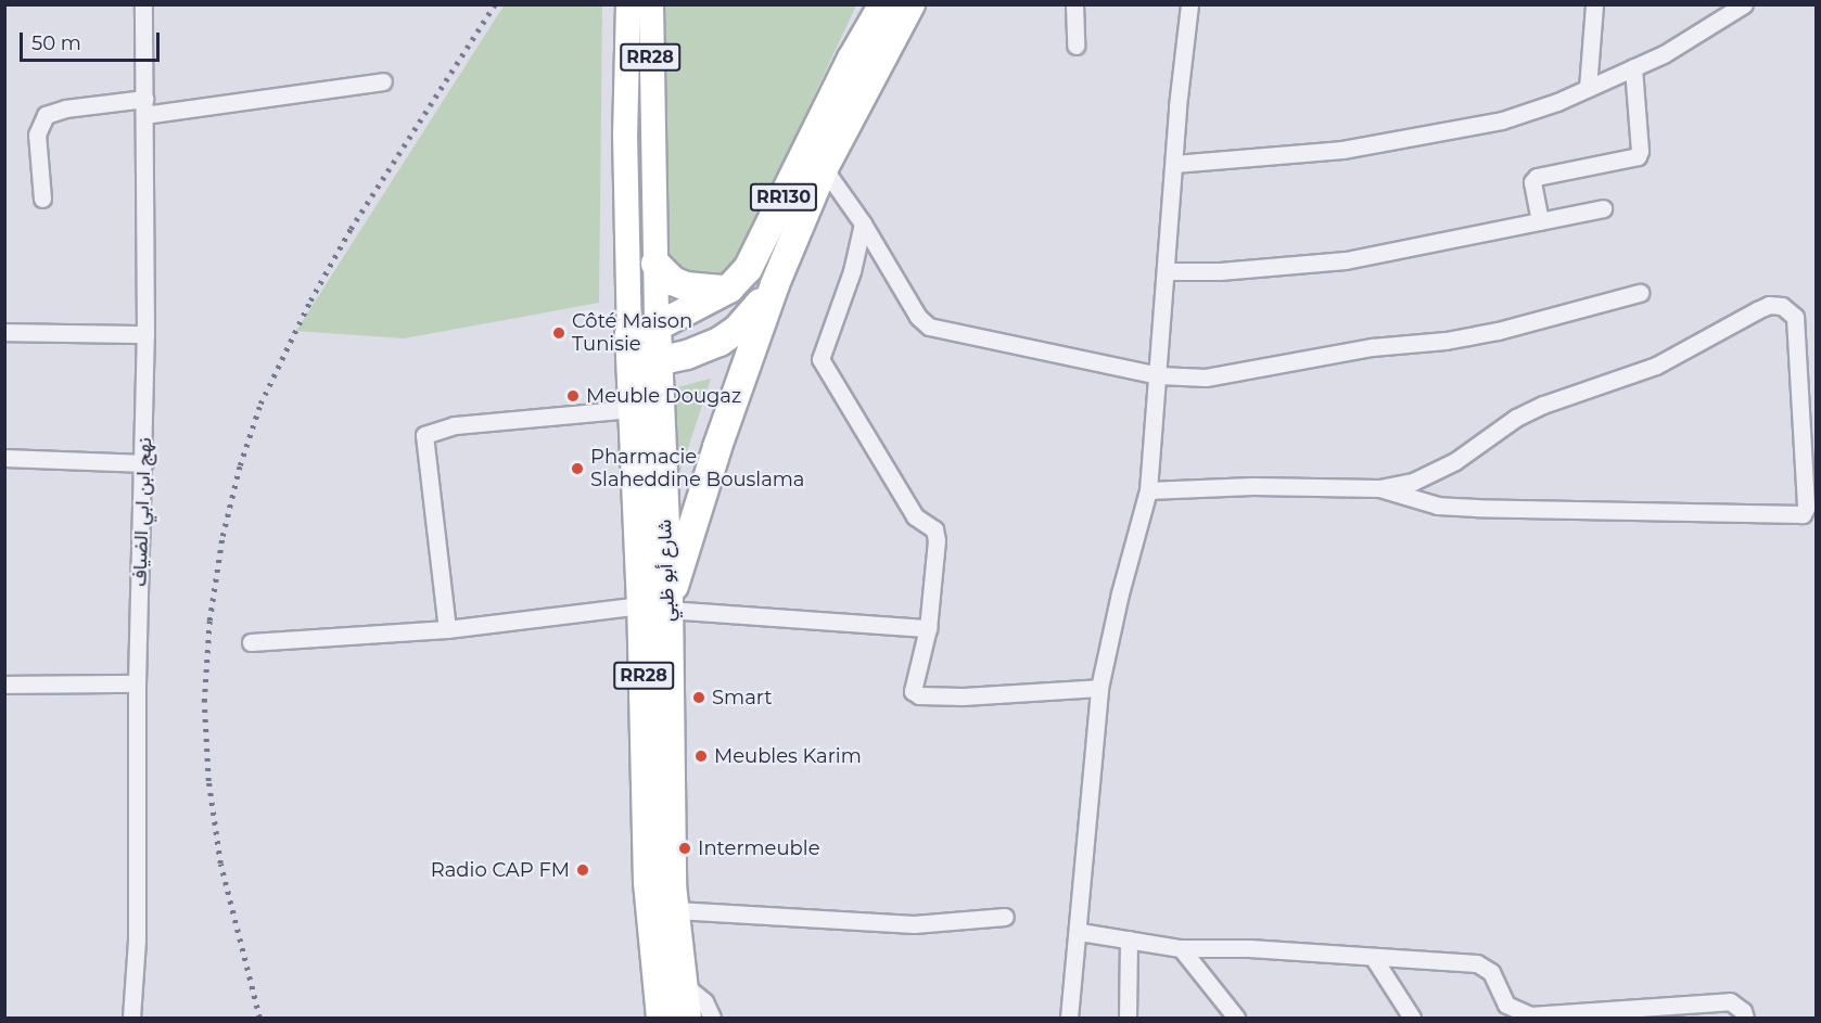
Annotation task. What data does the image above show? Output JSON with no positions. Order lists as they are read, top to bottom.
{
  "streets": {
    "highway": ["RR28", "RR130", "شارع أبو ظبي"],
    "street": ["نهج ابن ابي الضياف"]
  },
  "crossings": [
    ["RR130", "شارع أبو ظبي"]
  ],
  "places": [
    "Côté Maison Tunisie",
    "Meuble Dougaz",
    "Pharmacie Slaheddine Bouslama",
    "Smart",
    "Meubles Karim",
    "Intermeuble",
    "Radio CAP FM"
  ],
  "scale_bar": "50 m"
}
